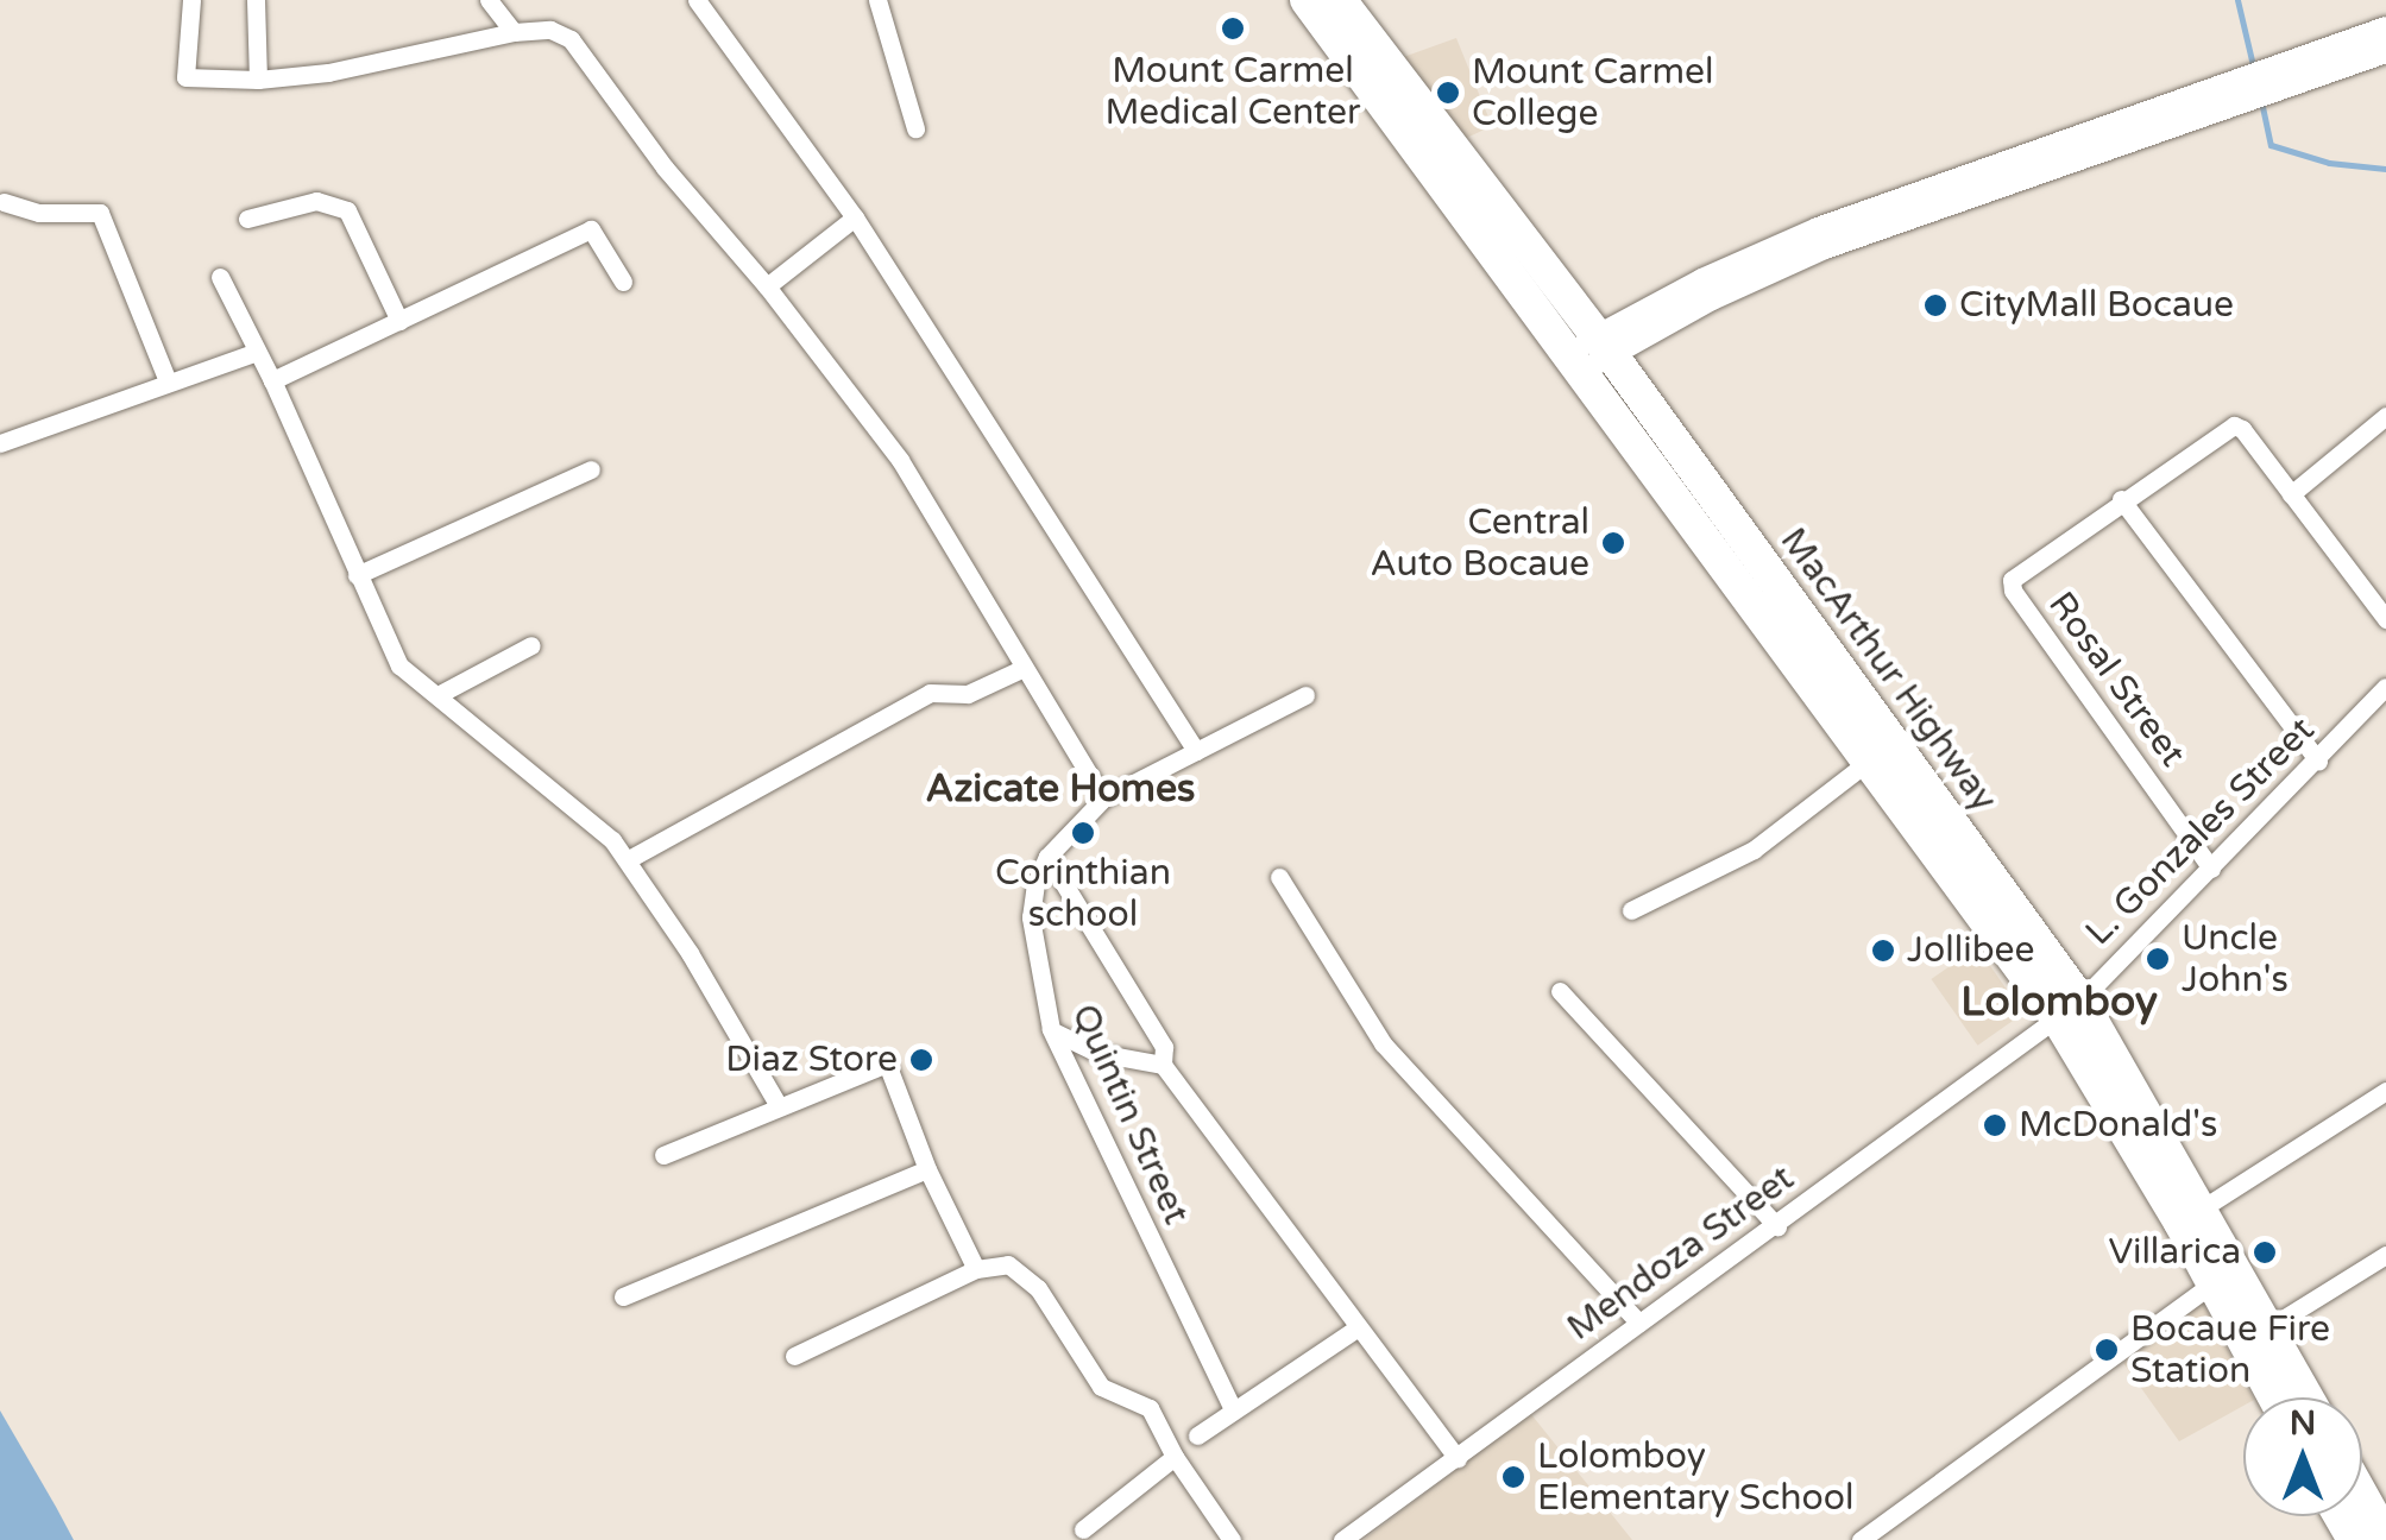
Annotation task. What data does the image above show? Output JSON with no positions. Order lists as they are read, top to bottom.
{
  "streets": {
    "highway": ["MacArthur Highway"],
    "street": [
      "Rosal Street",
      "L. Gonzales Street",
      "Quintin Street",
      "Mendoza Street"
    ]
  },
  "crossings": [
    ["MacArthur Highway", "L. Gonzales Street"],
    ["MacArthur Highway", "Mendoza Street"],
    ["Rosal Street", "L. Gonzales Street"],
    ["L. Gonzales Street", "Mendoza Street"]
  ],
  "districts": ["Azicate Homes", "Lolomboy"],
  "places": [
    "Mount Carmel Medical Center",
    "Mount Carmel College",
    "CityMall Bocaue",
    "Central Auto Bocaue",
    "Corinthian school",
    "Jollibee",
    "Uncle John's",
    "Diaz Store",
    "McDonald's",
    "Villarica",
    "Bocaue Fire Station",
    "Lolomboy Elementary School"
  ],
  "north": "top"
}
